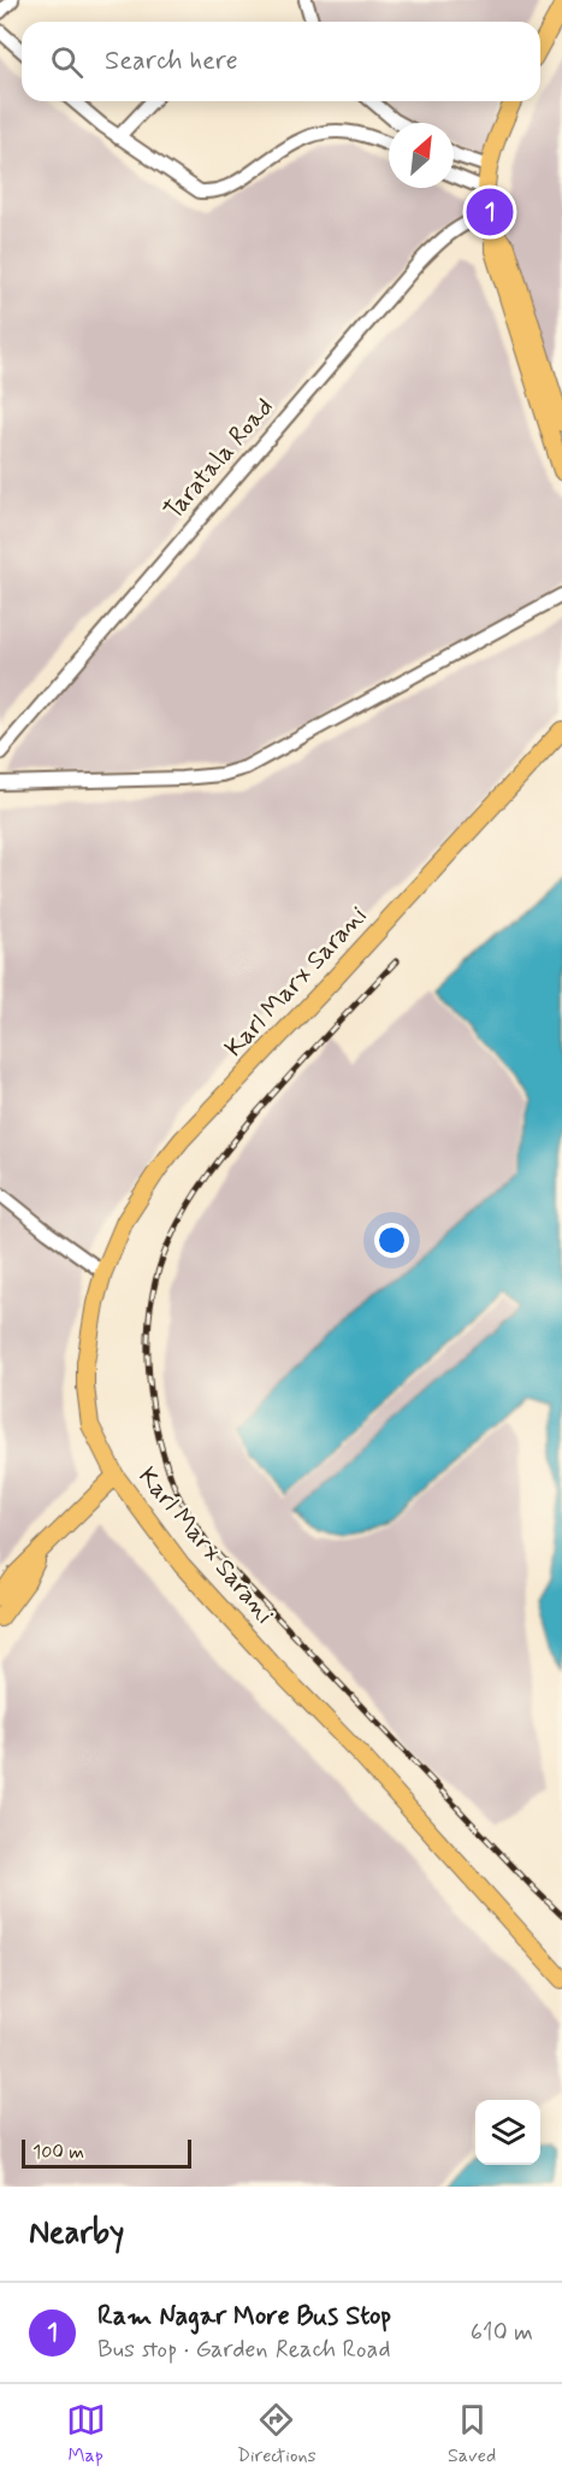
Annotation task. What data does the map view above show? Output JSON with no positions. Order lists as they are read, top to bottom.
{
  "streets": {
    "main road": ["Karl Marx Sarani"],
    "street": ["Taratala Road"]
  },
  "scale_bar": "100 m",
  "north": "top right",
  "page": {
    "search": "Search here",
    "pins": "1",
    "scale": "100 m",
    "heading": "Nearby",
    "list": [
      {
        "mark": "1",
        "name": "Ram Nagar More Bus Stop",
        "note": "Bus stop · Garden Reach Road",
        "value": "610 m"
      }
    ],
    "nav": ["Map", "Directions", "Saved"]
  }
}
